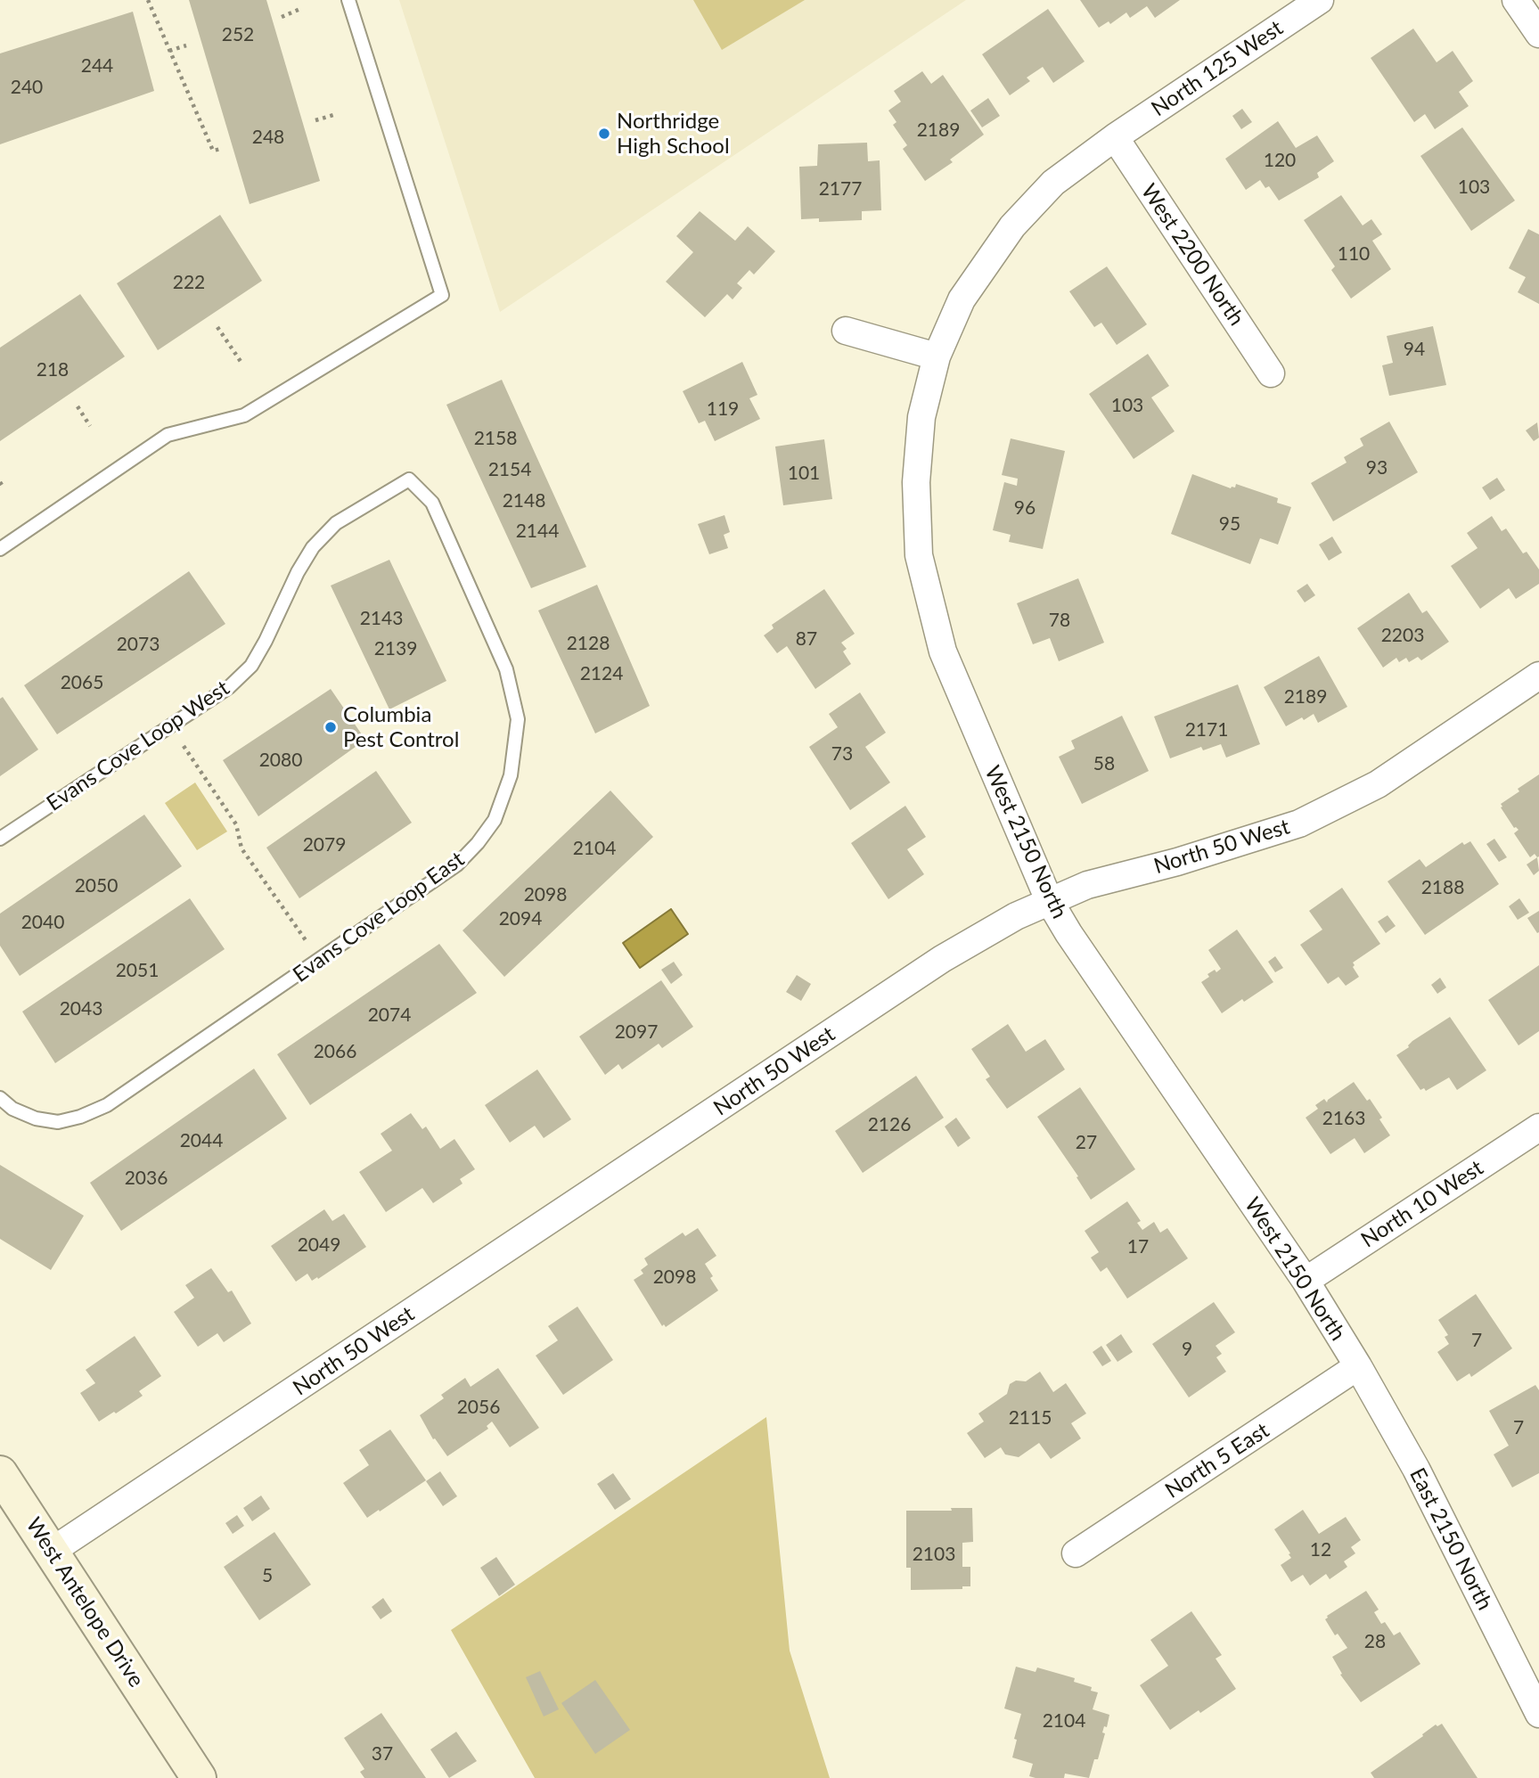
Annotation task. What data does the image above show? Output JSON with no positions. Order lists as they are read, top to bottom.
{
  "streets": {
    "main road": ["West Antelope Drive"],
    "street": [
      "North 125 West",
      "West 2200 North",
      "West 2150 North",
      "North 50 West",
      "North 10 West",
      "North 5 East",
      "East 2150 North"
    ],
    "lane": ["Evans Cove Loop West", "Evans Cove Loop East"]
  },
  "crossings": [
    ["North 125 West", "West 2200 North"],
    ["North 125 West", "West 2150 North"],
    ["West 2200 North", "West 2150 North"],
    ["Evans Cove Loop West", "Evans Cove Loop East"],
    ["West 2150 North", "North 50 West"],
    ["West 2150 North", "North 10 West"],
    ["West 2150 North", "North 5 East"],
    ["West 2150 North", "East 2150 North"],
    ["North 50 West", "West Antelope Drive"],
    ["North 5 East", "East 2150 North"]
  ],
  "places": ["Northridge High School", "Columbia Pest Control"],
  "house_numbers": [
    "252",
    "244",
    "240",
    "2189",
    "248",
    "120",
    "103",
    "2177",
    "110",
    "222",
    "94",
    "218",
    "103",
    "119",
    "2158",
    "93",
    "2154",
    "101",
    "2148",
    "96",
    "95",
    "2144",
    "2143",
    "78",
    "2203",
    "87",
    "2128",
    "2073",
    "2139",
    "2124",
    "2065",
    "2189",
    "2171",
    "73",
    "2080",
    "58",
    "2079",
    "2104",
    "2050",
    "2188",
    "2098",
    "2094",
    "2040",
    "2051",
    "2043",
    "2074",
    "2097",
    "2066",
    "2163",
    "2126",
    "2044",
    "27",
    "2036",
    "2049",
    "17",
    "2098",
    "7",
    "9",
    "2056",
    "2115",
    "7",
    "12",
    "2103",
    "5",
    "28",
    "2104",
    "37"
  ]
}
